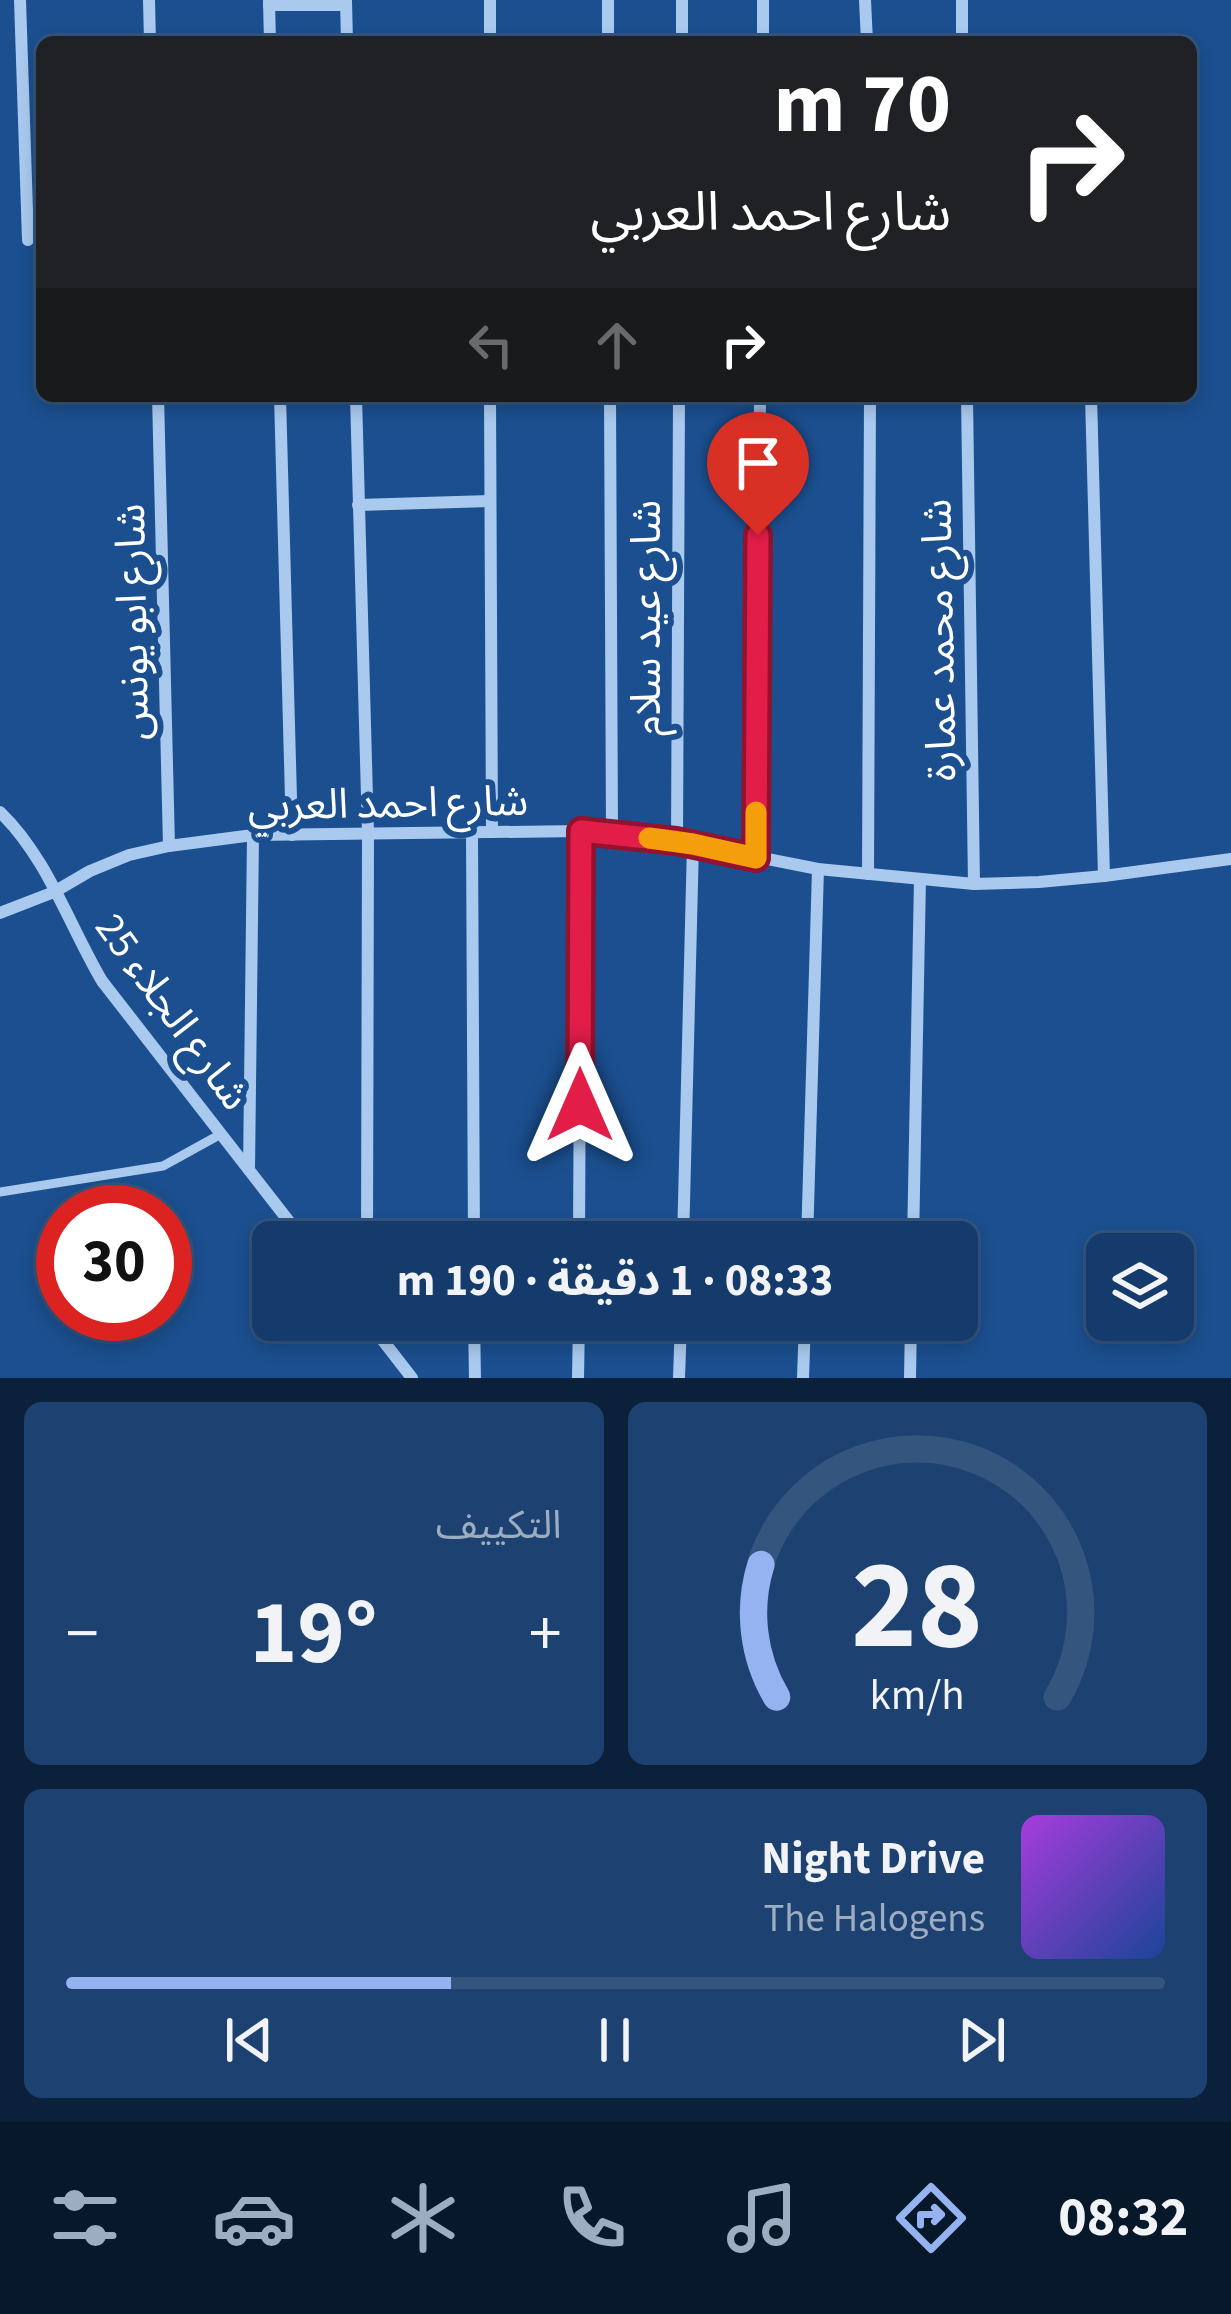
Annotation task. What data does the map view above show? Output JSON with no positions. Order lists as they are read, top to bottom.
{
  "streets": {
    "street": [
      "شارع عيد سلام",
      "شارع ابو يونس",
      "شارع محمد عمارة",
      "شارع احمد العربي",
      "شارع الجلاء 25"
    ]
  },
  "crossings": [
    ["شارع عيد سلام", "شارع احمد العربي"],
    ["شارع ابو يونس", "شارع احمد العربي"],
    ["شارع محمد عمارة", "شارع احمد العربي"],
    ["شارع احمد العربي", "شارع الجلاء 25"]
  ],
  "page": {
    "turn": ["70 m", "شارع احمد العربي"],
    "limit": "30",
    "trip": "08:33 · 1 دقيقة · 190 m",
    "tile": "التكييف",
    "heat": ["−", "19°", "+"],
    "song": ["Night Drive", "The Halogens"],
    "tabs": "08:32",
    "gauge": ["28", "km/h"]
  }
}
